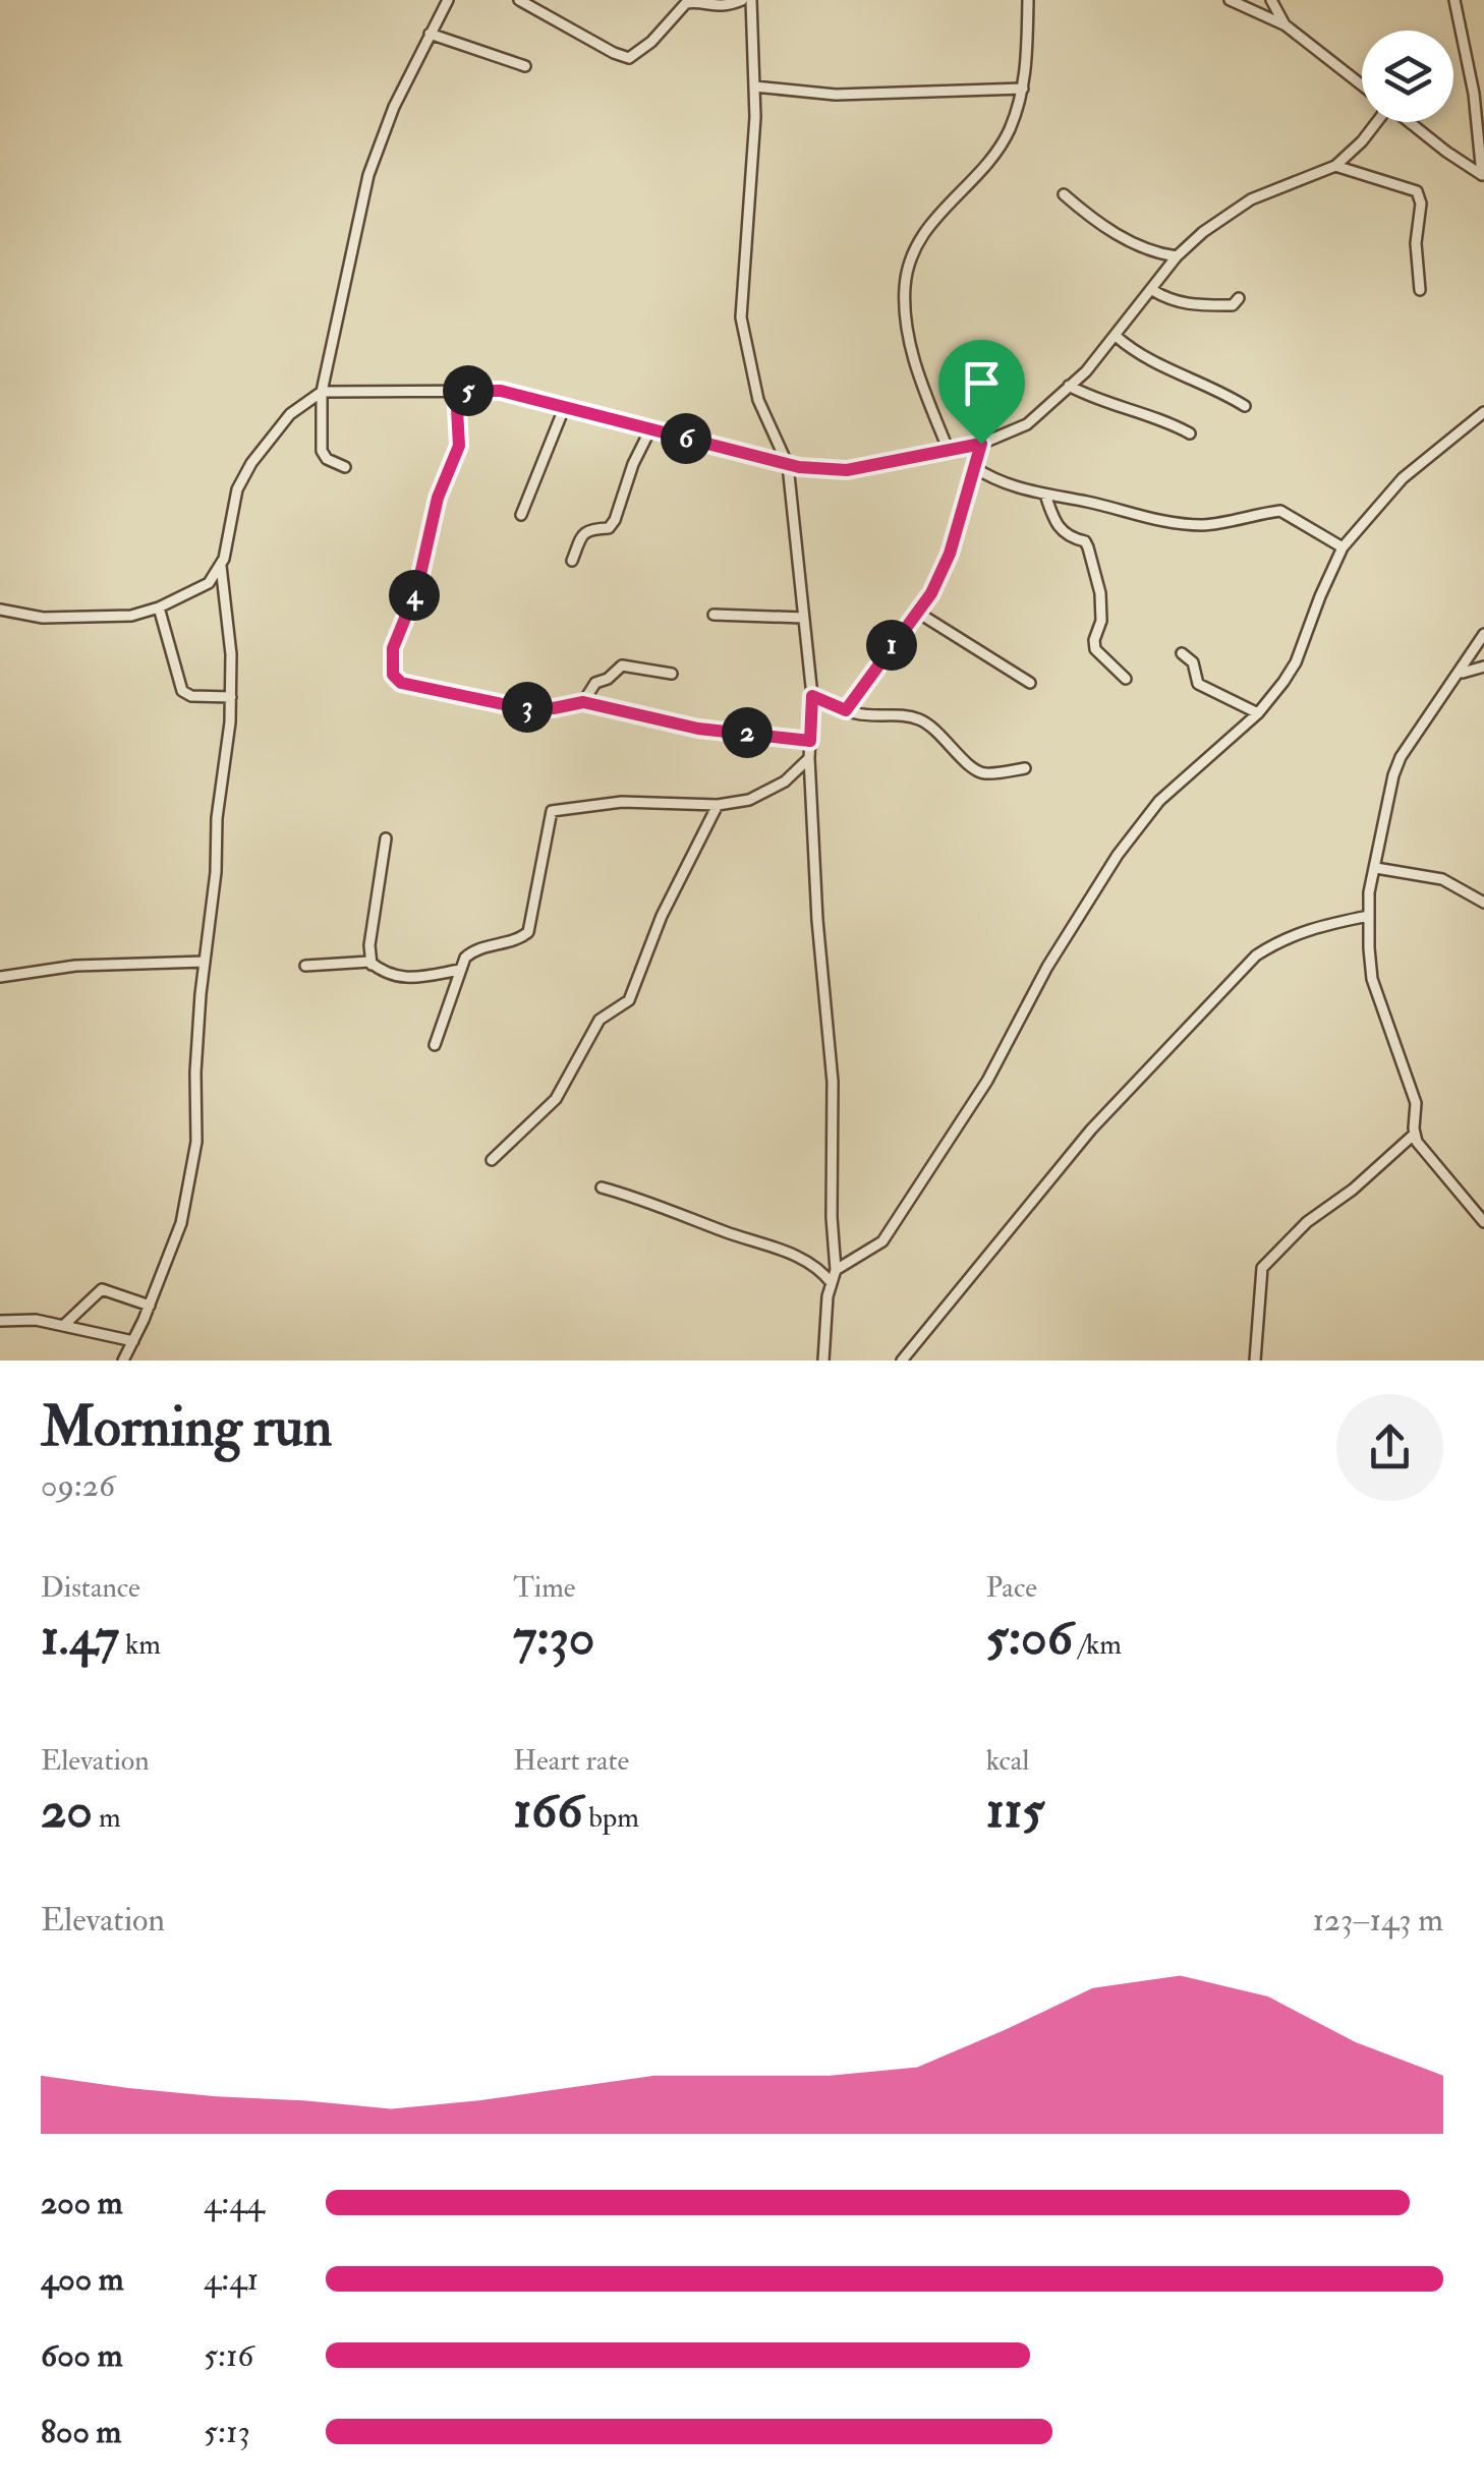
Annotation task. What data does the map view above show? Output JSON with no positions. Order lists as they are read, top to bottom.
{
  "page": {
    "pins": [
      "5",
      "6",
      "4",
      "1",
      "3",
      "2"
    ],
    "heading": ["Morning run", "09:26"],
    "stats": [
      ["Distance", "1.47 km"],
      ["Time", "7:30"],
      ["Pace", "5:06 /km"],
      ["Elevation", "20 m"],
      ["Heart rate", "166 bpm"],
      ["kcal", "115"]
    ],
    "chart": ["Elevation", "123–143 m"],
    "list": [
      {
        "name": "200 m",
        "note": "4:44"
      },
      {
        "name": "400 m",
        "note": "4:41"
      },
      {
        "name": "600 m",
        "note": "5:16"
      },
      {
        "name": "800 m",
        "note": "5:13"
      }
    ]
  }
}
